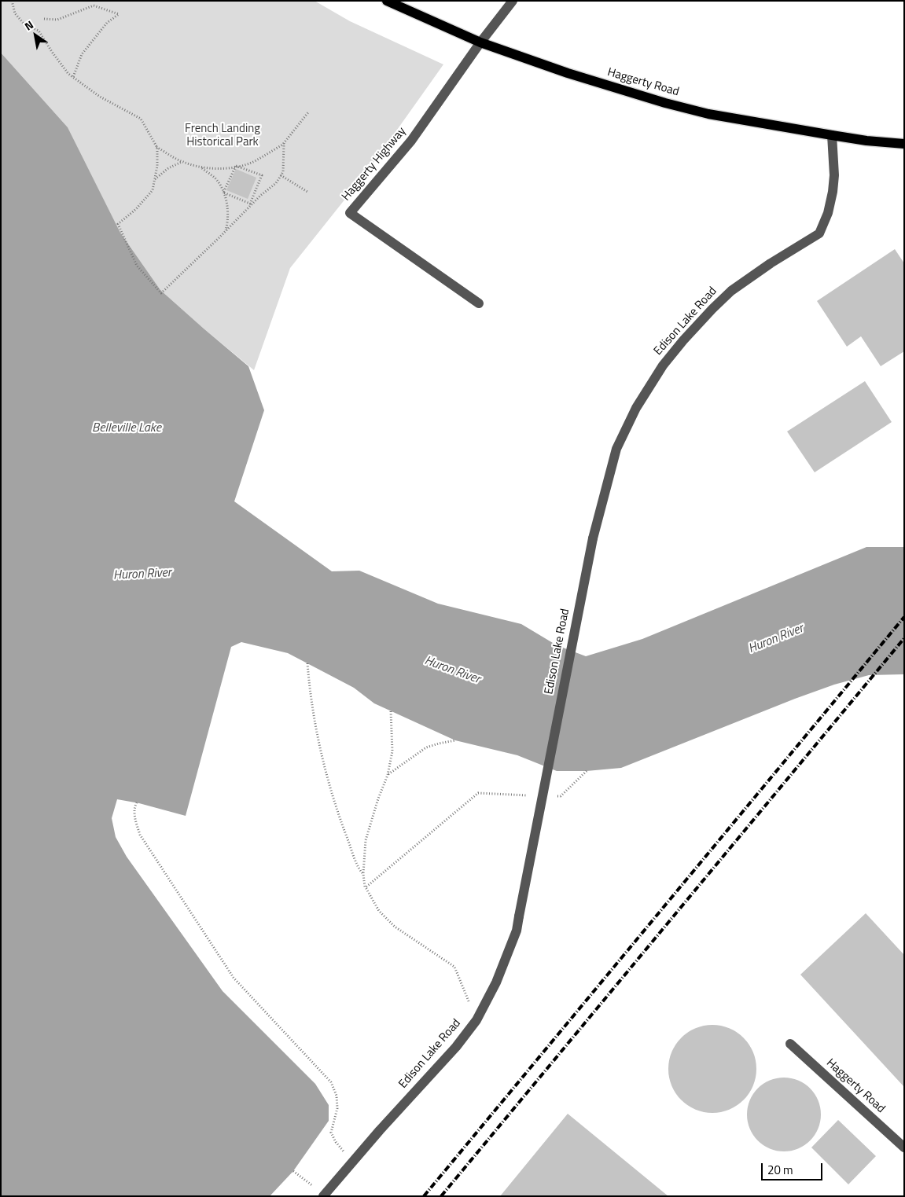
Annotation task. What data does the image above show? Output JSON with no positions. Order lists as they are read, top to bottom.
{
  "streets": {
    "main road": ["Haggerty Road"],
    "street": ["Haggerty Highway", "Edison Lake Road"]
  },
  "crossings": [
    ["Haggerty Road", "Haggerty Highway"],
    ["Haggerty Road", "Edison Lake Road"]
  ],
  "water": ["Belleville Lake", "Huron River"],
  "parks": ["French Landing Historical Park"],
  "scale_bar": "20 m",
  "north": "top left"
}
